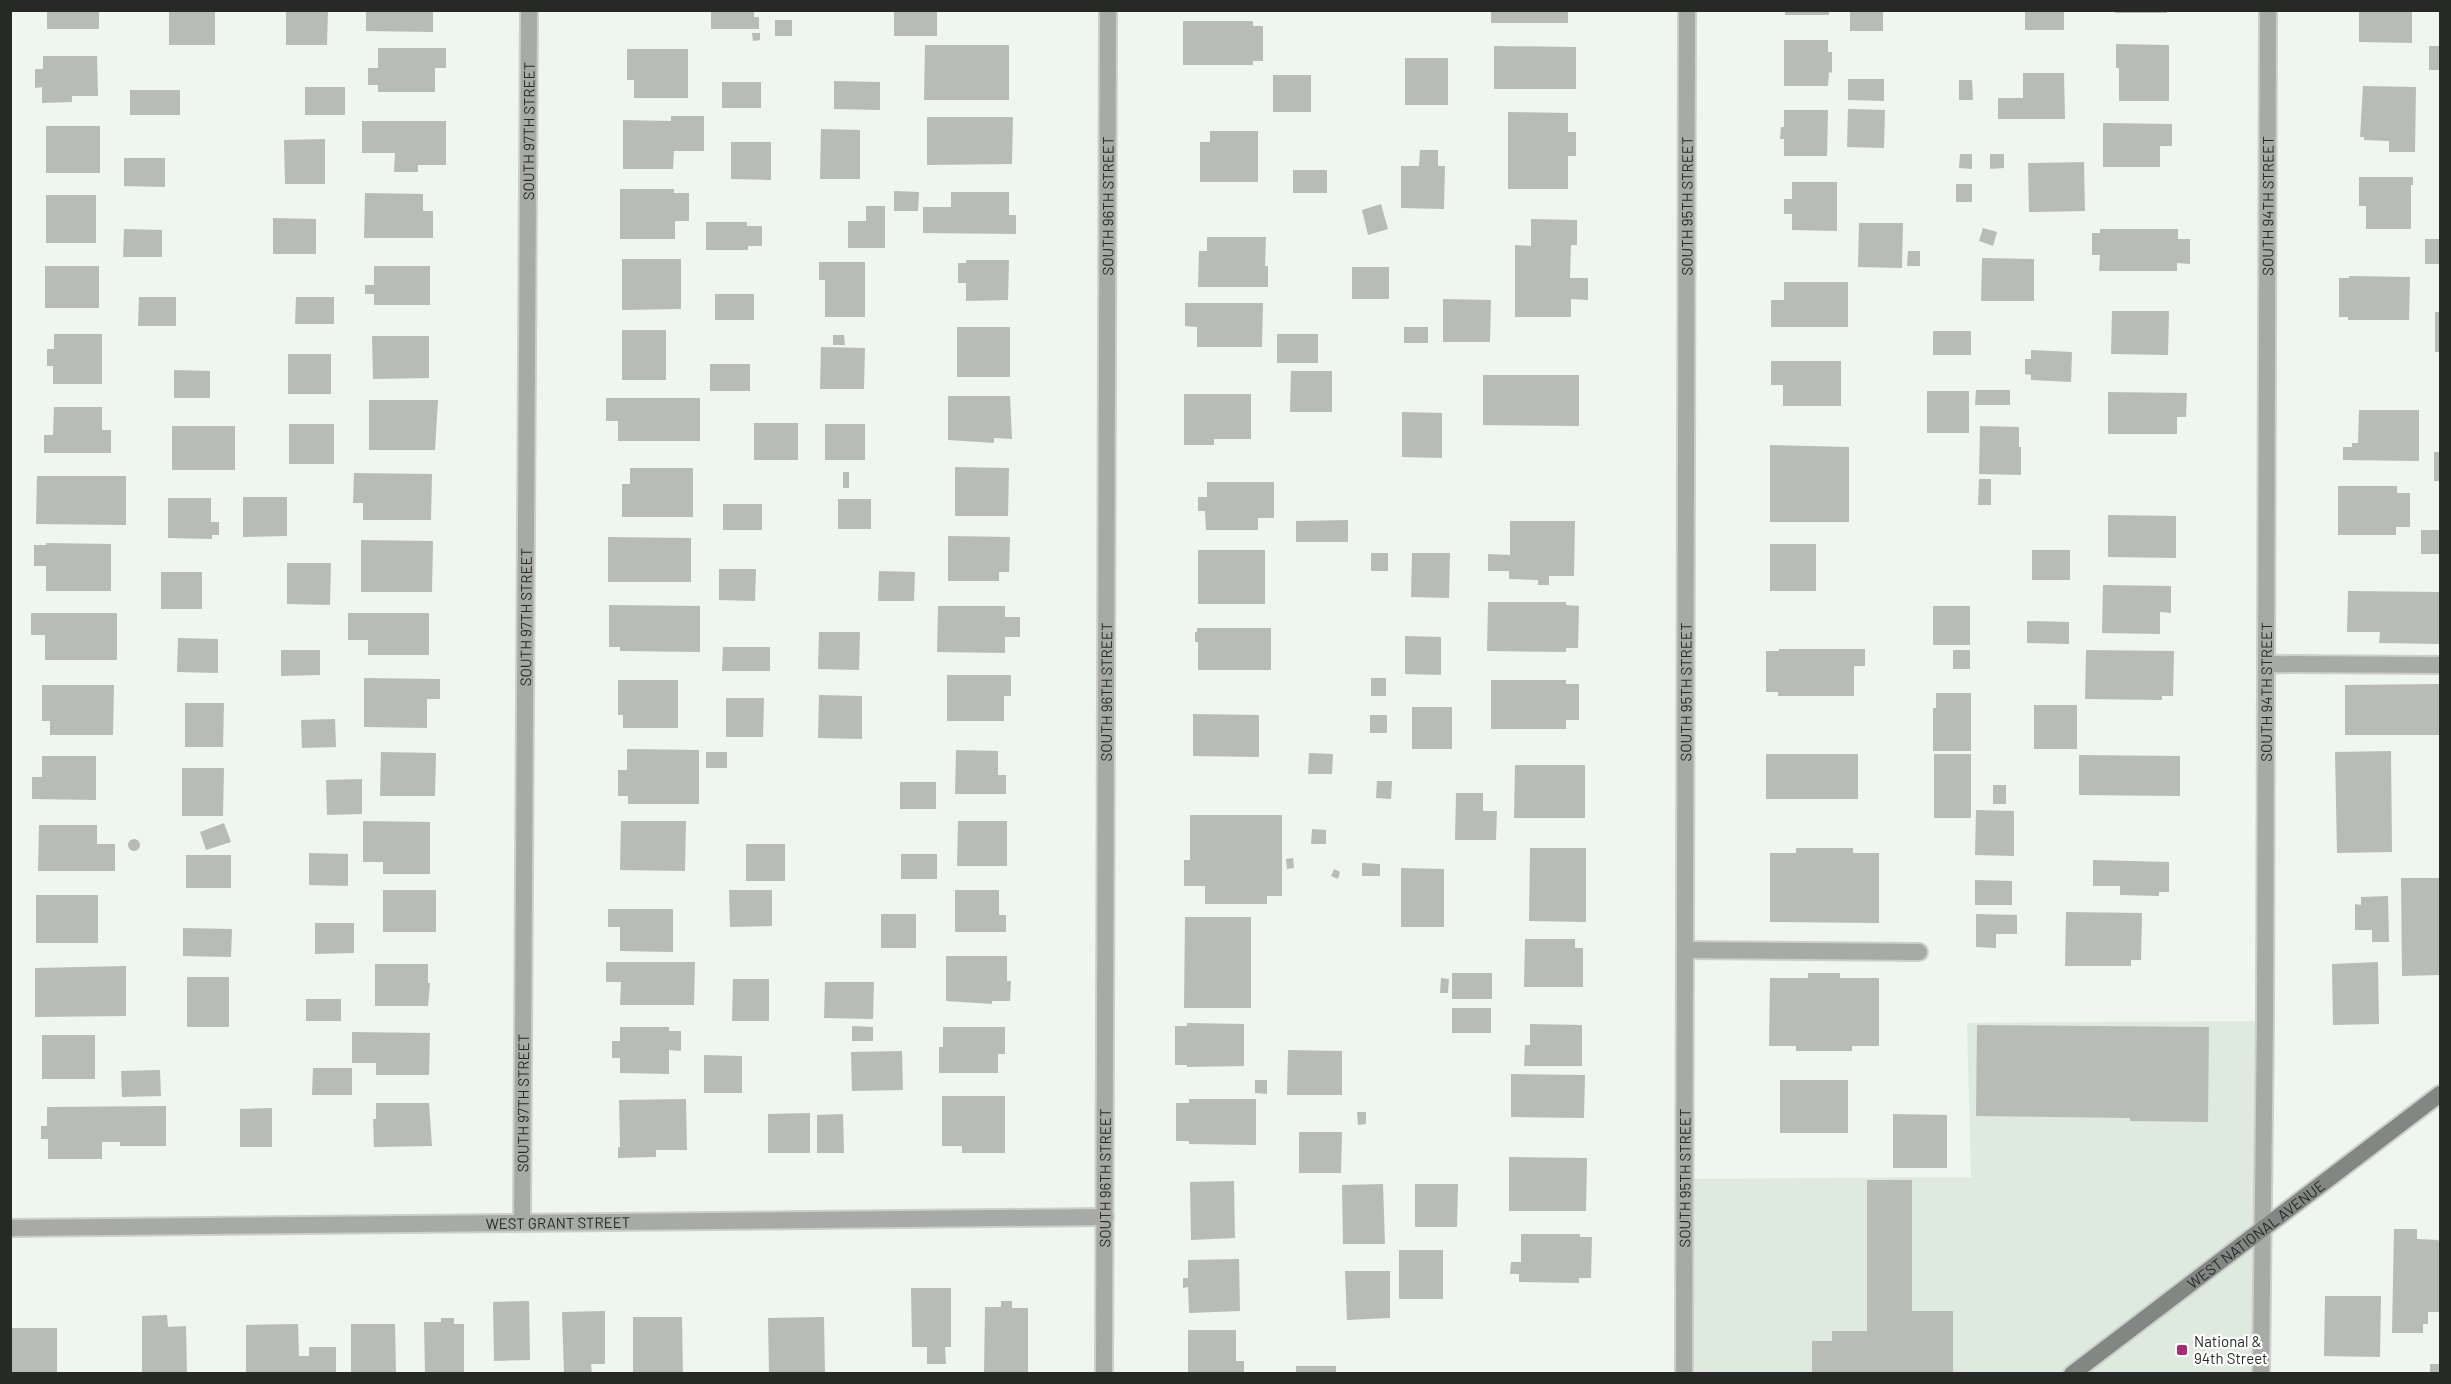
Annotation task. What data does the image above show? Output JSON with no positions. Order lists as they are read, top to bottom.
{
  "streets": {
    "main road": ["WEST NATIONAL AVENUE"],
    "street": [
      "SOUTH 97TH STREET",
      "SOUTH 96TH STREET",
      "SOUTH 95TH STREET",
      "SOUTH 94TH STREET",
      "WEST GRANT STREET"
    ]
  },
  "crossings": [
    ["SOUTH 97TH STREET", "WEST GRANT STREET"],
    ["SOUTH 96TH STREET", "WEST GRANT STREET"],
    ["SOUTH 94TH STREET", "WEST NATIONAL AVENUE"]
  ],
  "places": {
    "transit": ["National & 94th Street"]
  }
}
